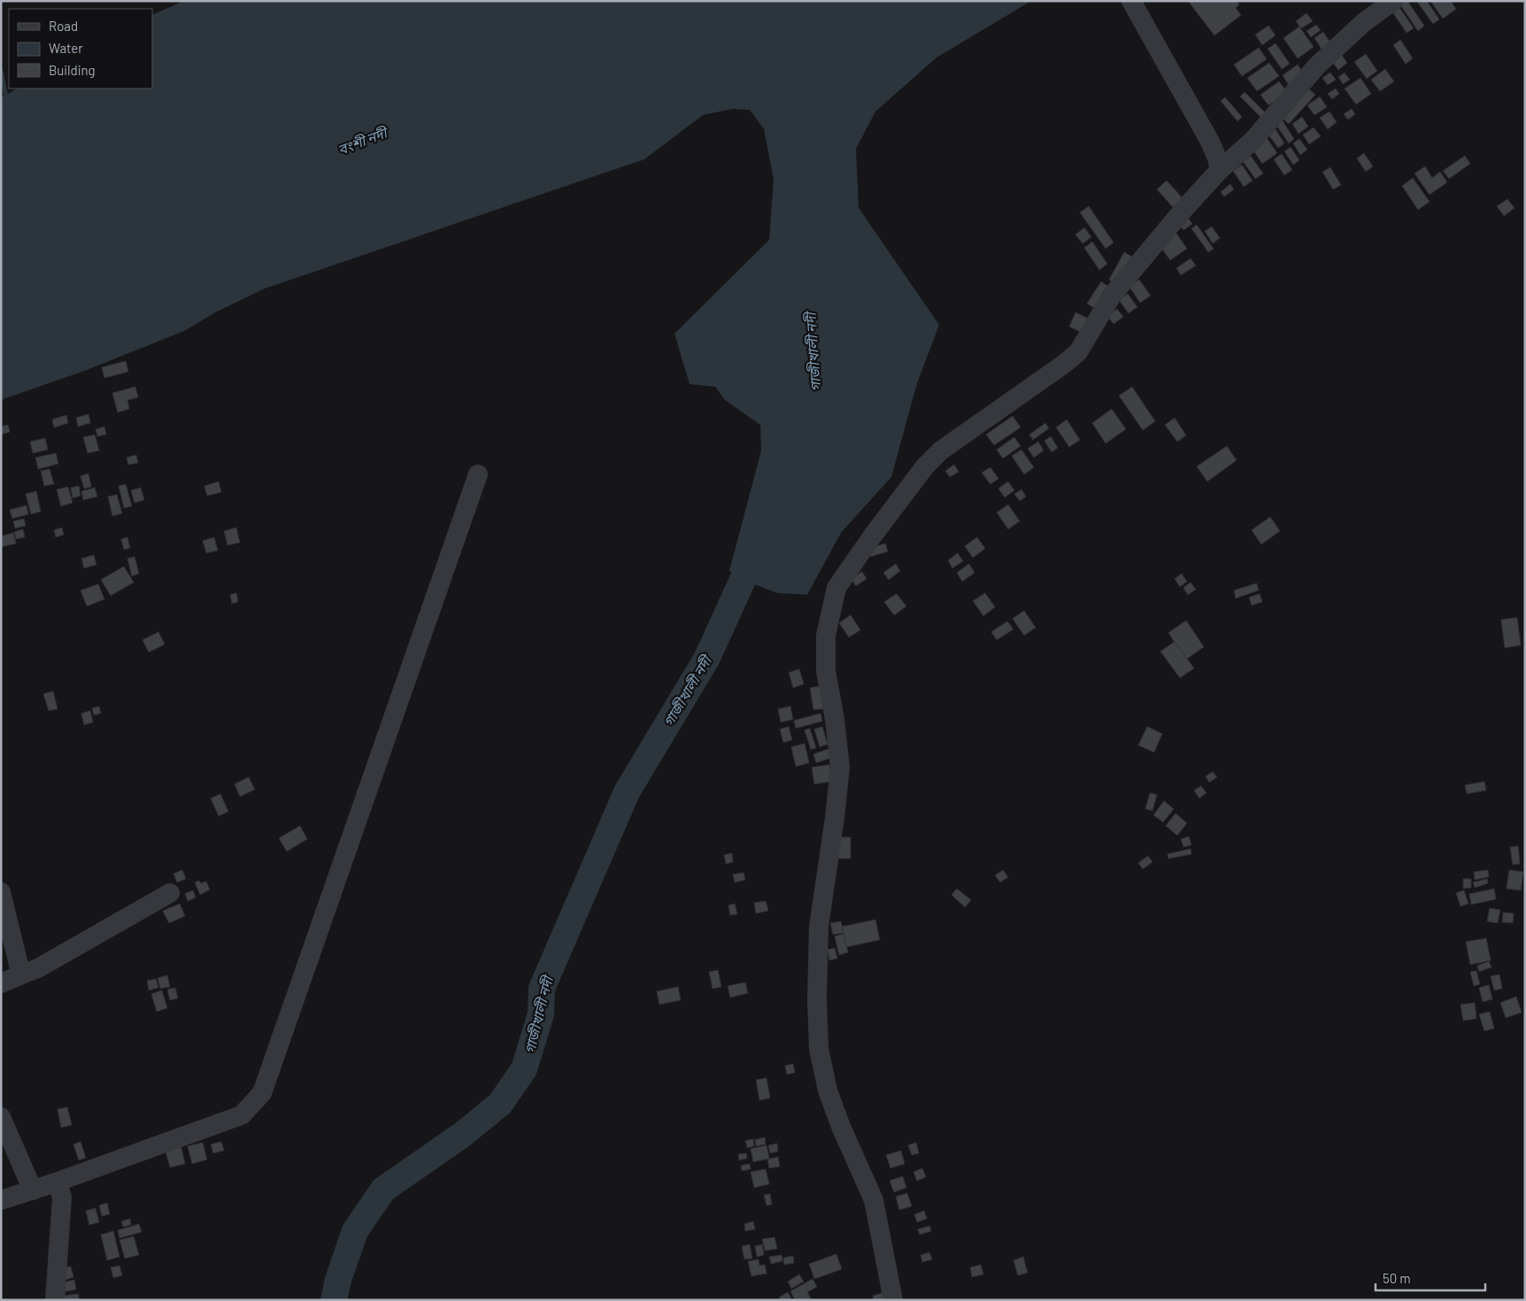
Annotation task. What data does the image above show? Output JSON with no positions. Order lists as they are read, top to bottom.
{
  "water": ["বংশী নদী", "গাজীখালী নদী"],
  "legend": ["Road", "Water", "Building"],
  "scale_bar": "50 m"
}
